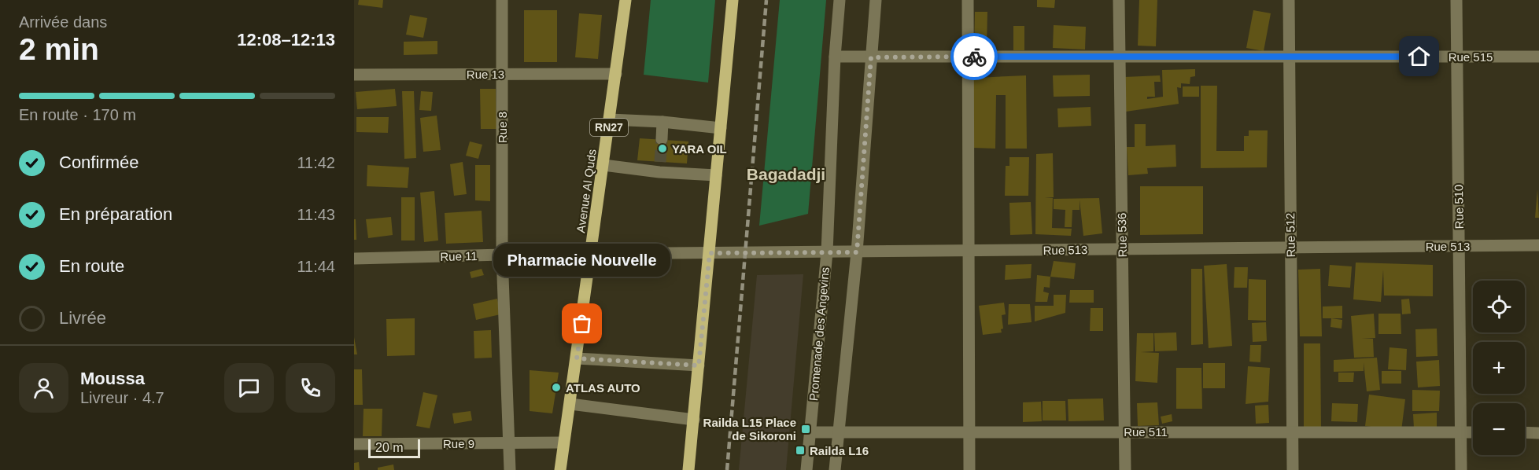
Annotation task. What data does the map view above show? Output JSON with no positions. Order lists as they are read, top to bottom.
{
  "streets": {
    "main road": ["RN27", "Avenue Al Quds"],
    "street": [
      "Rue 515",
      "Rue 13",
      "Rue 8",
      "Rue 510",
      "Rue 536",
      "Rue 512",
      "Rue 513",
      "Rue 11",
      "Promenade des Angevins",
      "Rue 511",
      "Rue 9"
    ]
  },
  "crossings": [
    ["Rue 515", "Rue 510"],
    ["Rue 515", "Rue 536"],
    ["Rue 515", "Rue 512"],
    ["Rue 515", "Promenade des Angevins"],
    ["Rue 13", "Rue 8"],
    ["Rue 13", "Avenue Al Quds"],
    ["Rue 8", "Rue 11"],
    ["Rue 8", "Rue 9"],
    ["Avenue Al Quds", "Rue 513"],
    ["Avenue Al Quds", "Rue 11"],
    ["Avenue Al Quds", "Rue 9"],
    ["Rue 510", "Rue 513"],
    ["Rue 510", "Rue 511"],
    ["Rue 536", "Rue 513"],
    ["Rue 536", "Rue 511"],
    ["Rue 512", "Rue 513"],
    ["Rue 512", "Rue 511"],
    ["Rue 513", "Rue 11"],
    ["Rue 513", "Promenade des Angevins"],
    ["Promenade des Angevins", "Rue 511"]
  ],
  "districts": ["Bagadadji"],
  "places": {
    "other": ["YARA OIL", "Pharmacie Nouvelle", "ATLAS AUTO"],
    "transit": ["Railda L15 Place de Sikoroni", "Railda L16"]
  },
  "scale_bar": "20 m",
  "page": {
    "heading": ["2 min", "Arrivée dans", "12:08–12:13"],
    "panel": ["Moussa", "Livreur · 4.7"],
    "bar": "En route · 170 m",
    "list": [
      ["Confirmée", "11:42"],
      ["En préparation", "11:43"],
      ["En route", "11:44"],
      "Livrée"
    ],
    "bubble": "Pharmacie Nouvelle",
    "map_buttons": ["+", "−"],
    "scale": "20 m"
  }
}
